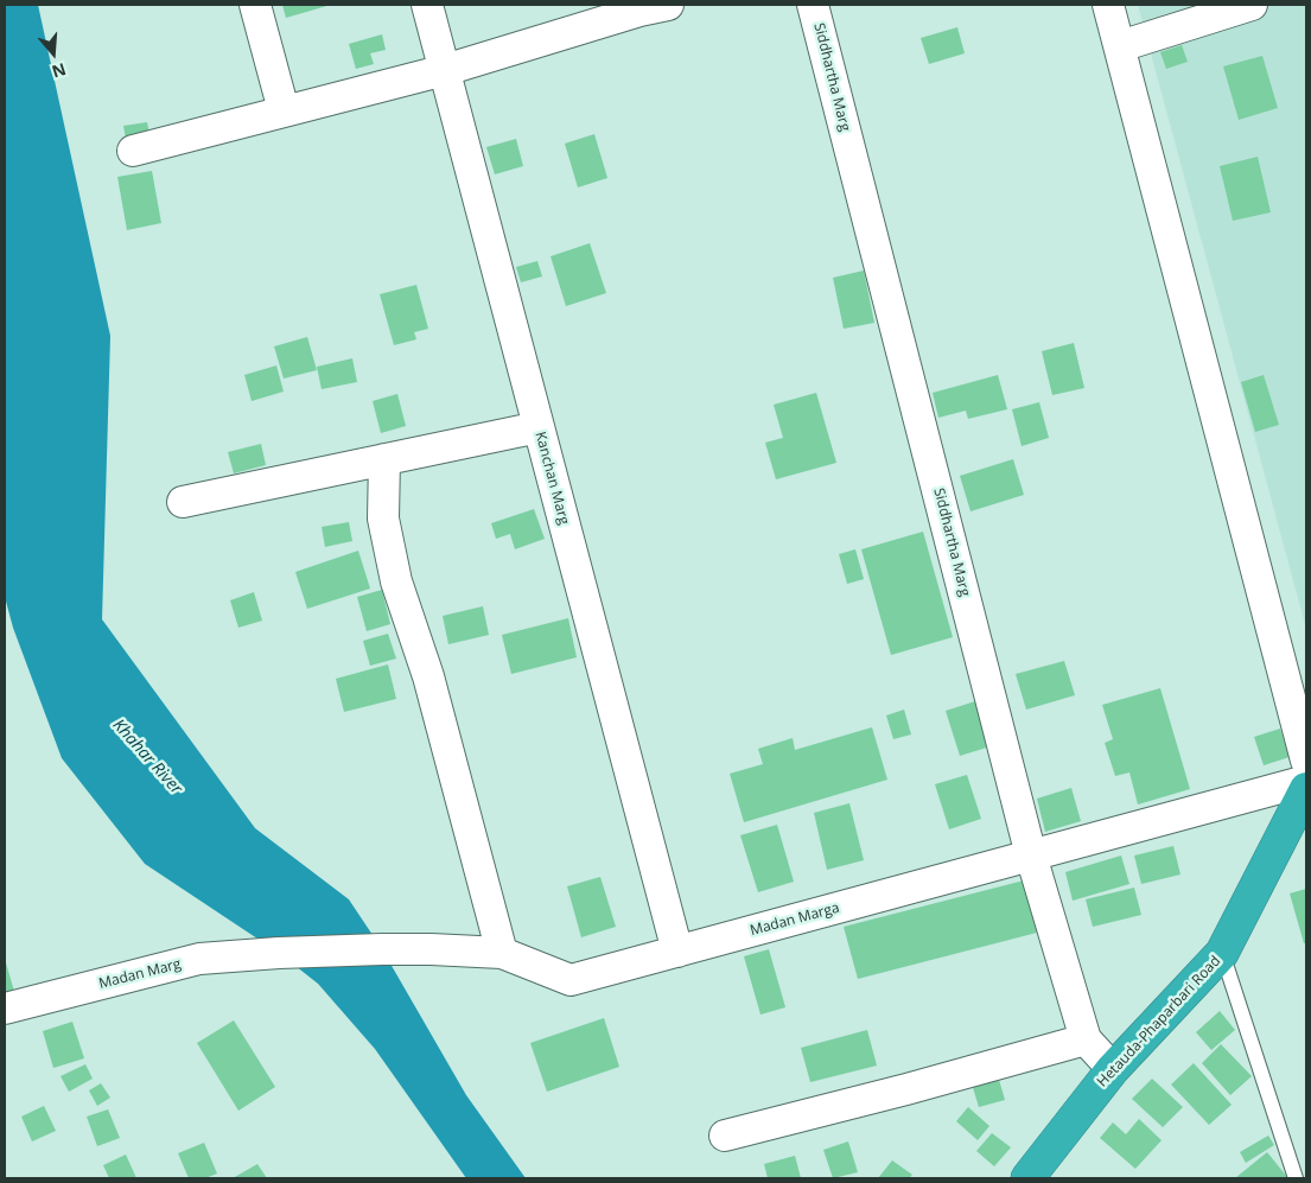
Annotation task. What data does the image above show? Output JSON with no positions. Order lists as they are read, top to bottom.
{
  "streets": {
    "highway": ["Hetauda-Phaparbari Road"],
    "street": [
      "Siddhartha Marg",
      "Kanchan Marg",
      "Madan Marga",
      "Madan Marg"
    ]
  },
  "crossings": [
    ["Siddhartha Marg", "Madan Marga"],
    ["Siddhartha Marg", "Hetauda-Phaparbari Road"],
    ["Kanchan Marg", "Madan Marga"],
    ["Madan Marga", "Madan Marg"]
  ],
  "water": ["Khahar River"],
  "north": "bottom"
}
